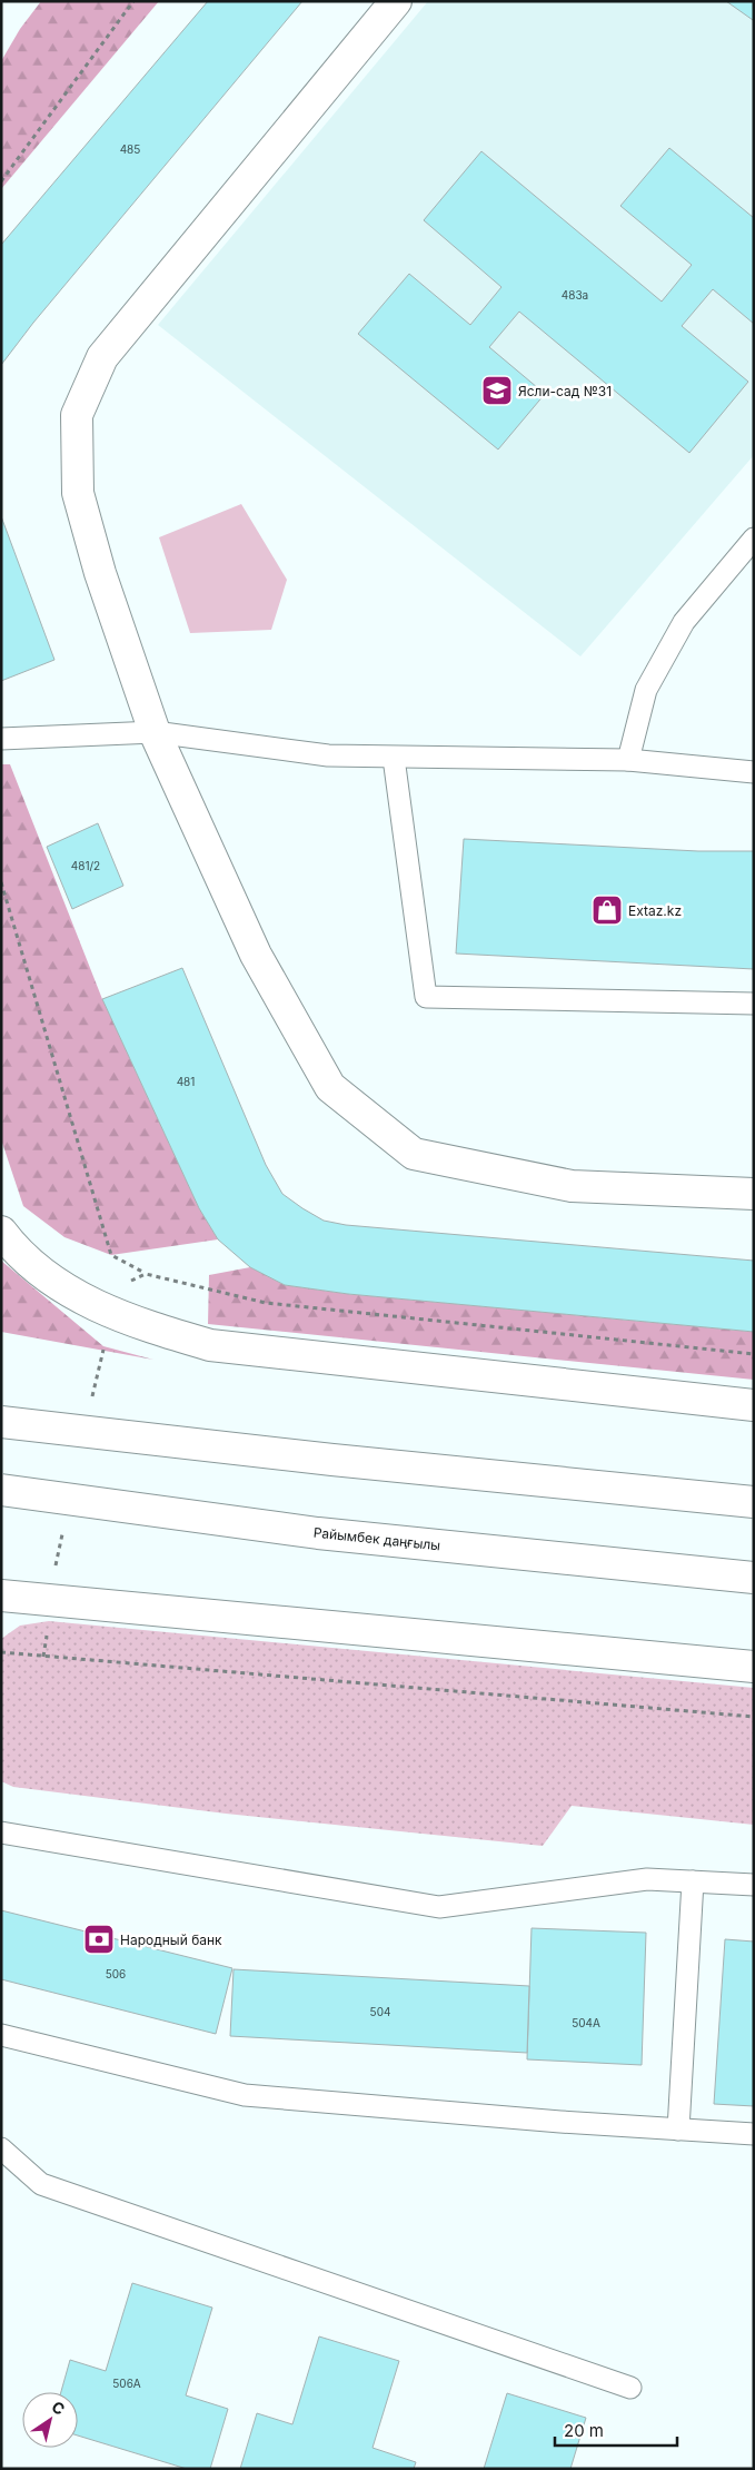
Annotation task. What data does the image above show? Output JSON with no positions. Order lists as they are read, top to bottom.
{
  "streets": {
    "main road": ["Райымбек даңғылы"]
  },
  "places": {
    "school or university": ["Ясли-сад №31"],
    "shop": ["Extaz.kz"],
    "bank": ["Народный банк"]
  },
  "house_numbers": [
    "485",
    "483а",
    "481/2",
    "481",
    "506",
    "504",
    "504А",
    "506А"
  ],
  "scale_bar": "20 m",
  "north": "top right"
}
